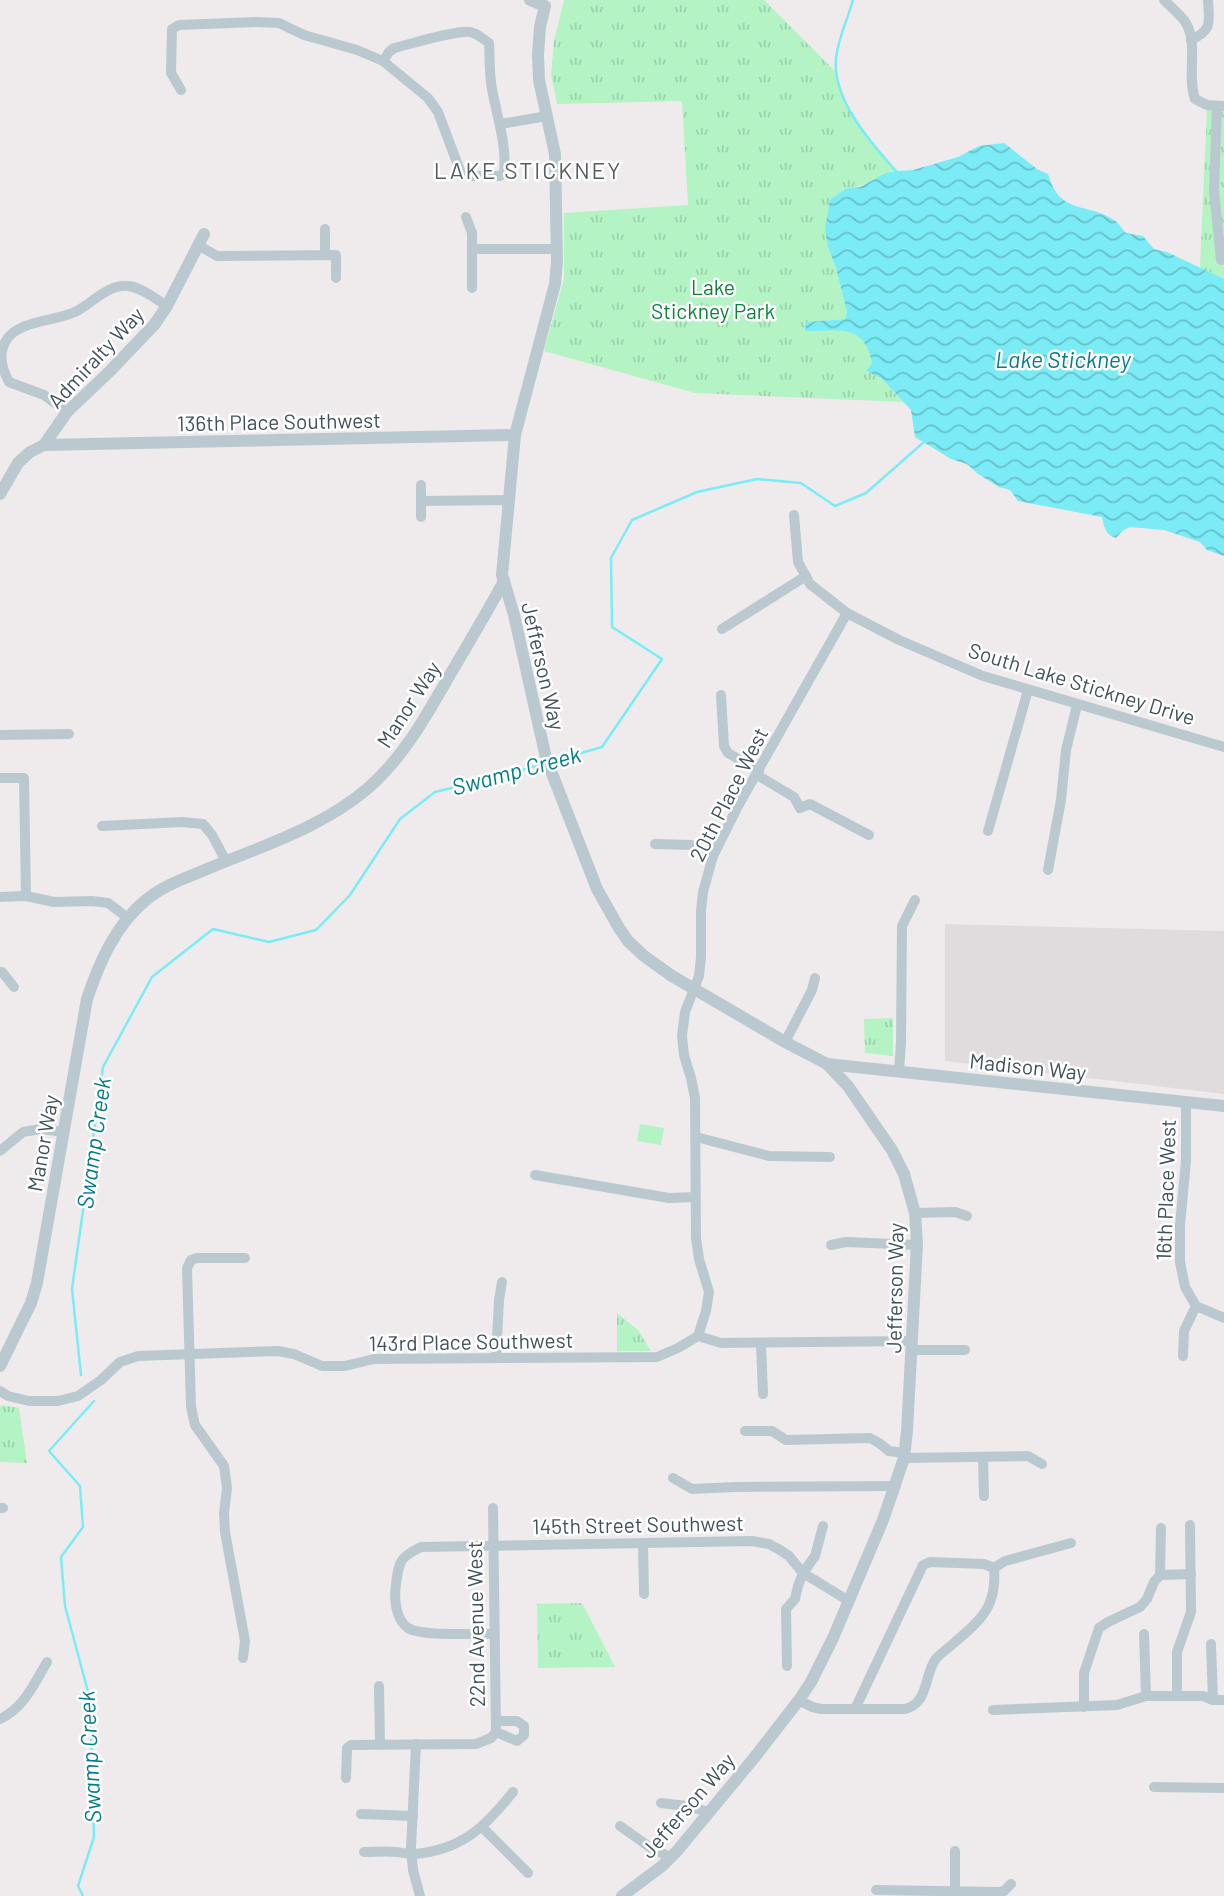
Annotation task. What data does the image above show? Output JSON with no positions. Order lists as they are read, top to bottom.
{
  "streets": {
    "street": [
      "Admiralty Way",
      "136th Place Southwest",
      "Jefferson Way",
      "South Lake Stickney Drive",
      "Manor Way",
      "20th Place West",
      "Madison Way",
      "16th Place West",
      "143rd Place Southwest",
      "145th Street Southwest",
      "22nd Avenue West"
    ]
  },
  "crossings": [
    ["Admiralty Way", "136th Place Southwest"],
    ["136th Place Southwest", "Manor Way"],
    ["Jefferson Way", "Manor Way"],
    ["Jefferson Way", "20th Place West"],
    ["Jefferson Way", "Madison Way"],
    ["Jefferson Way", "145th Street Southwest"],
    ["South Lake Stickney Drive", "20th Place West"],
    ["20th Place West", "143rd Place Southwest"],
    ["Madison Way", "16th Place West"],
    ["145th Street Southwest", "22nd Avenue West"]
  ],
  "districts": ["LAKE STICKNEY"],
  "water": ["Lake Stickney", "Swamp Creek"],
  "parks": ["Lake Stickney Park"]
}
